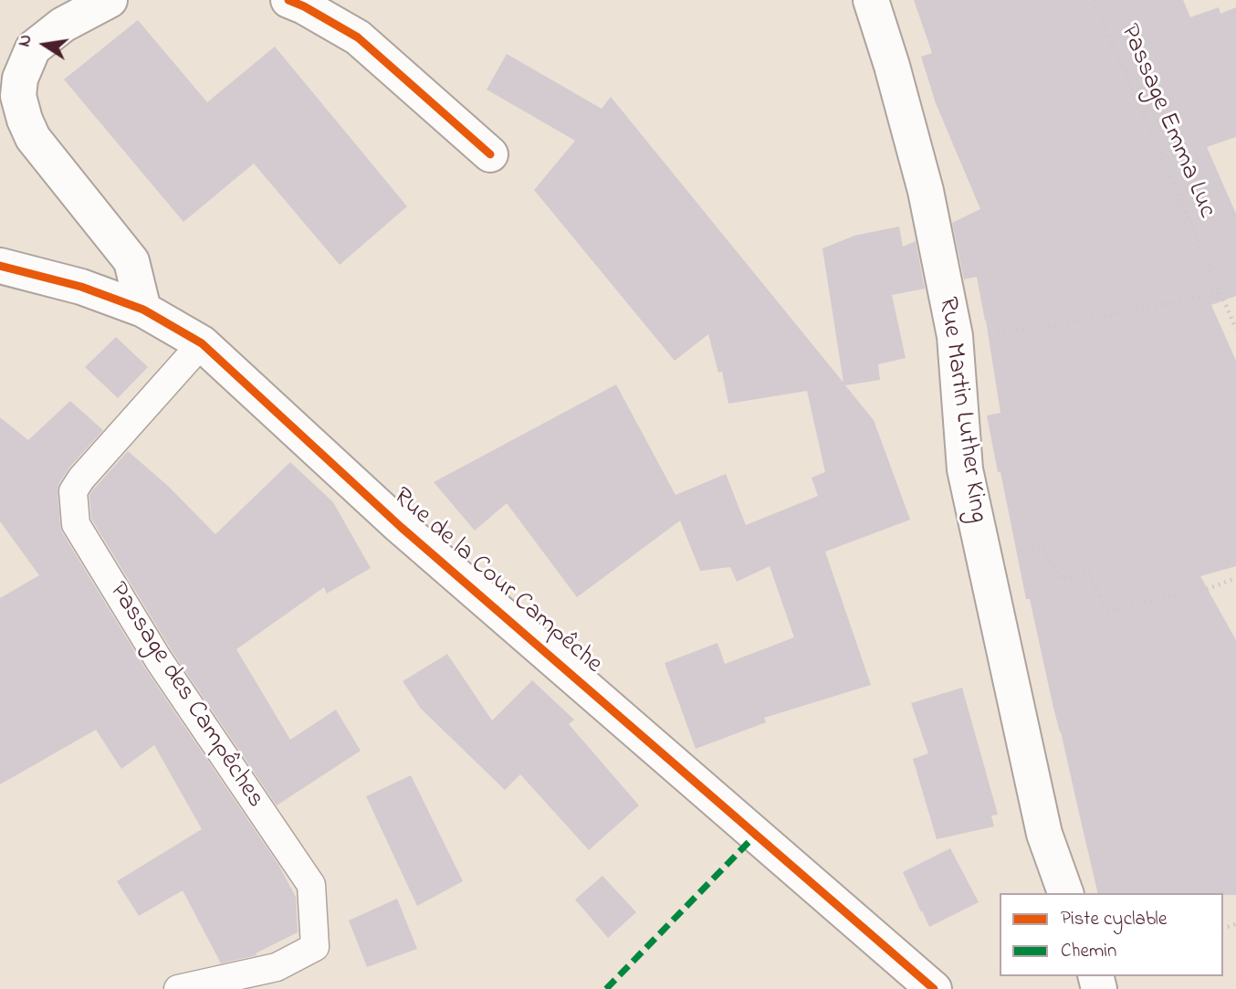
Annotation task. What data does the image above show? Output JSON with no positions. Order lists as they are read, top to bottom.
{
  "streets": {
    "street": ["Rue Martin Luther King", "Rue de la Cour Campêche"],
    "lane": ["Passage des Campêches"],
    "path": ["Passage Emma Luc"]
  },
  "crossings": [
    ["Rue de la Cour Campêche", "Passage des Campêches"]
  ],
  "legend": ["Piste cyclable", "Chemin"],
  "north": "left"
}
